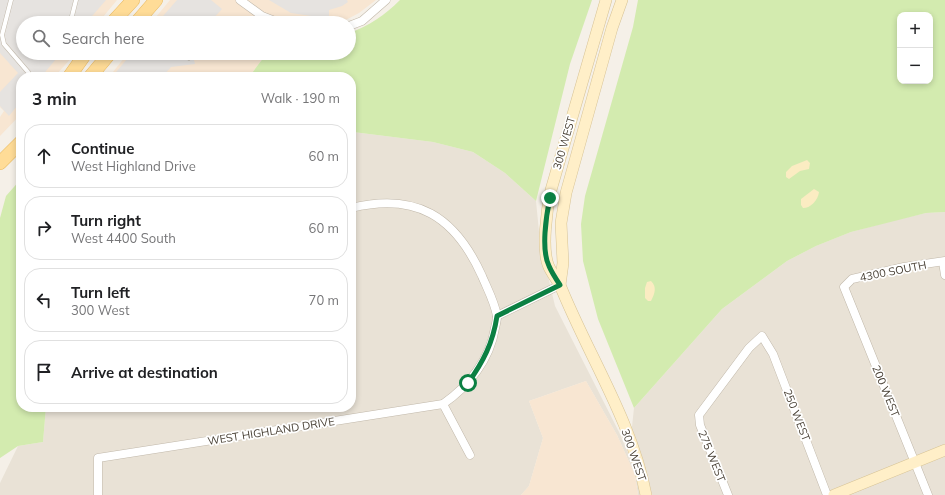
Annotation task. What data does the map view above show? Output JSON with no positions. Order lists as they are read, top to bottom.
{
  "streets": {
    "main road": ["300 WEST"],
    "street": [
      "4300 SOUTH",
      "200 WEST",
      "250 WEST",
      "WEST HIGHLAND DRIVE",
      "275 WEST"
    ]
  },
  "crossings": [
    ["4300 SOUTH", "200 WEST"],
    ["250 WEST", "275 WEST"]
  ],
  "page": {
    "map_buttons": ["+", "−"],
    "search": "Search here",
    "heading": ["3 min", "Walk · 190 m"],
    "list": [
      ["Continue", "West Highland Drive", "60 m"],
      ["Turn right", "West 4400 South", "60 m"],
      ["Turn left", "300 West", "70 m"],
      "Arrive at destination"
    ]
  }
}
